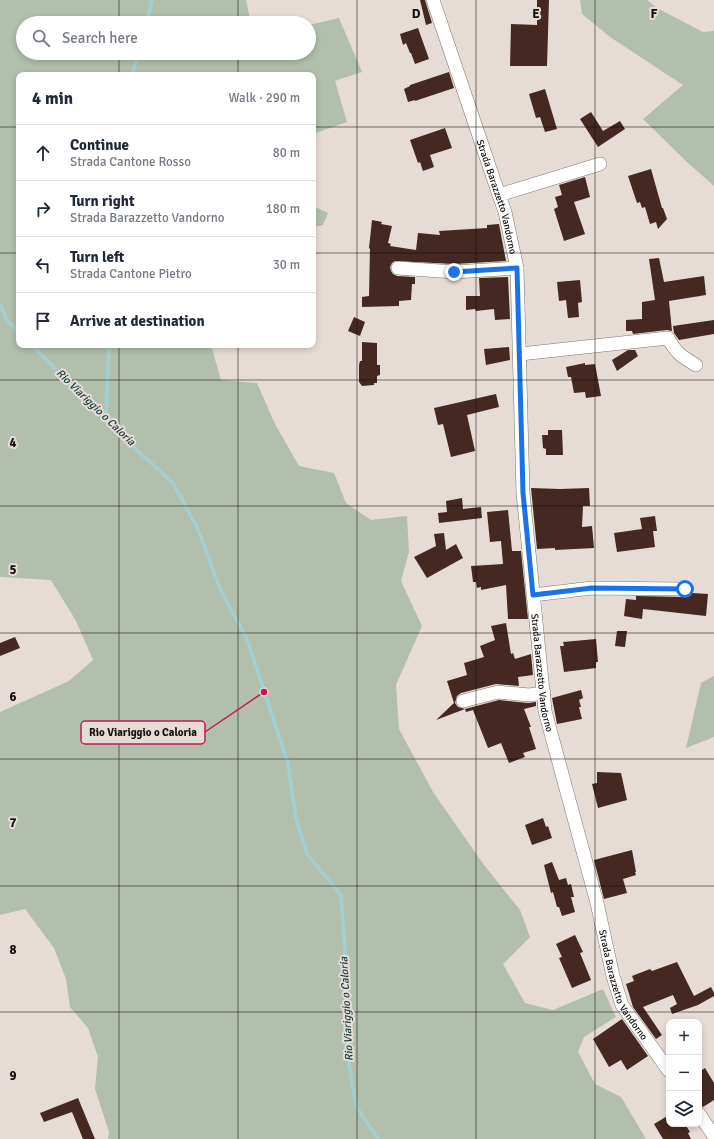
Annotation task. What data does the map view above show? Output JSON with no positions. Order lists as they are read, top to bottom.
{
  "streets": {
    "street": ["Strada Barazzetto Vandorno"]
  },
  "water": ["Rio Viariggio o Caloria"],
  "places": ["Rio Viariggio o Caloria"],
  "page": {
    "search": "Search here",
    "heading": ["4 min", "Walk · 290 m"],
    "list": [
      ["Continue", "Strada Cantone Rosso", "80 m"],
      ["Turn right", "Strada Barazzetto Vandorno", "180 m"],
      ["Turn left", "Strada Cantone Pietro", "30 m"],
      "Arrive at destination"
    ],
    "map_buttons": ["+", "−"]
  },
  "grid": {
    "columns": ["D", "E", "F"],
    "rows": [
      "4",
      "5",
      "6",
      "7",
      "8",
      "9"
    ]
  }
}
